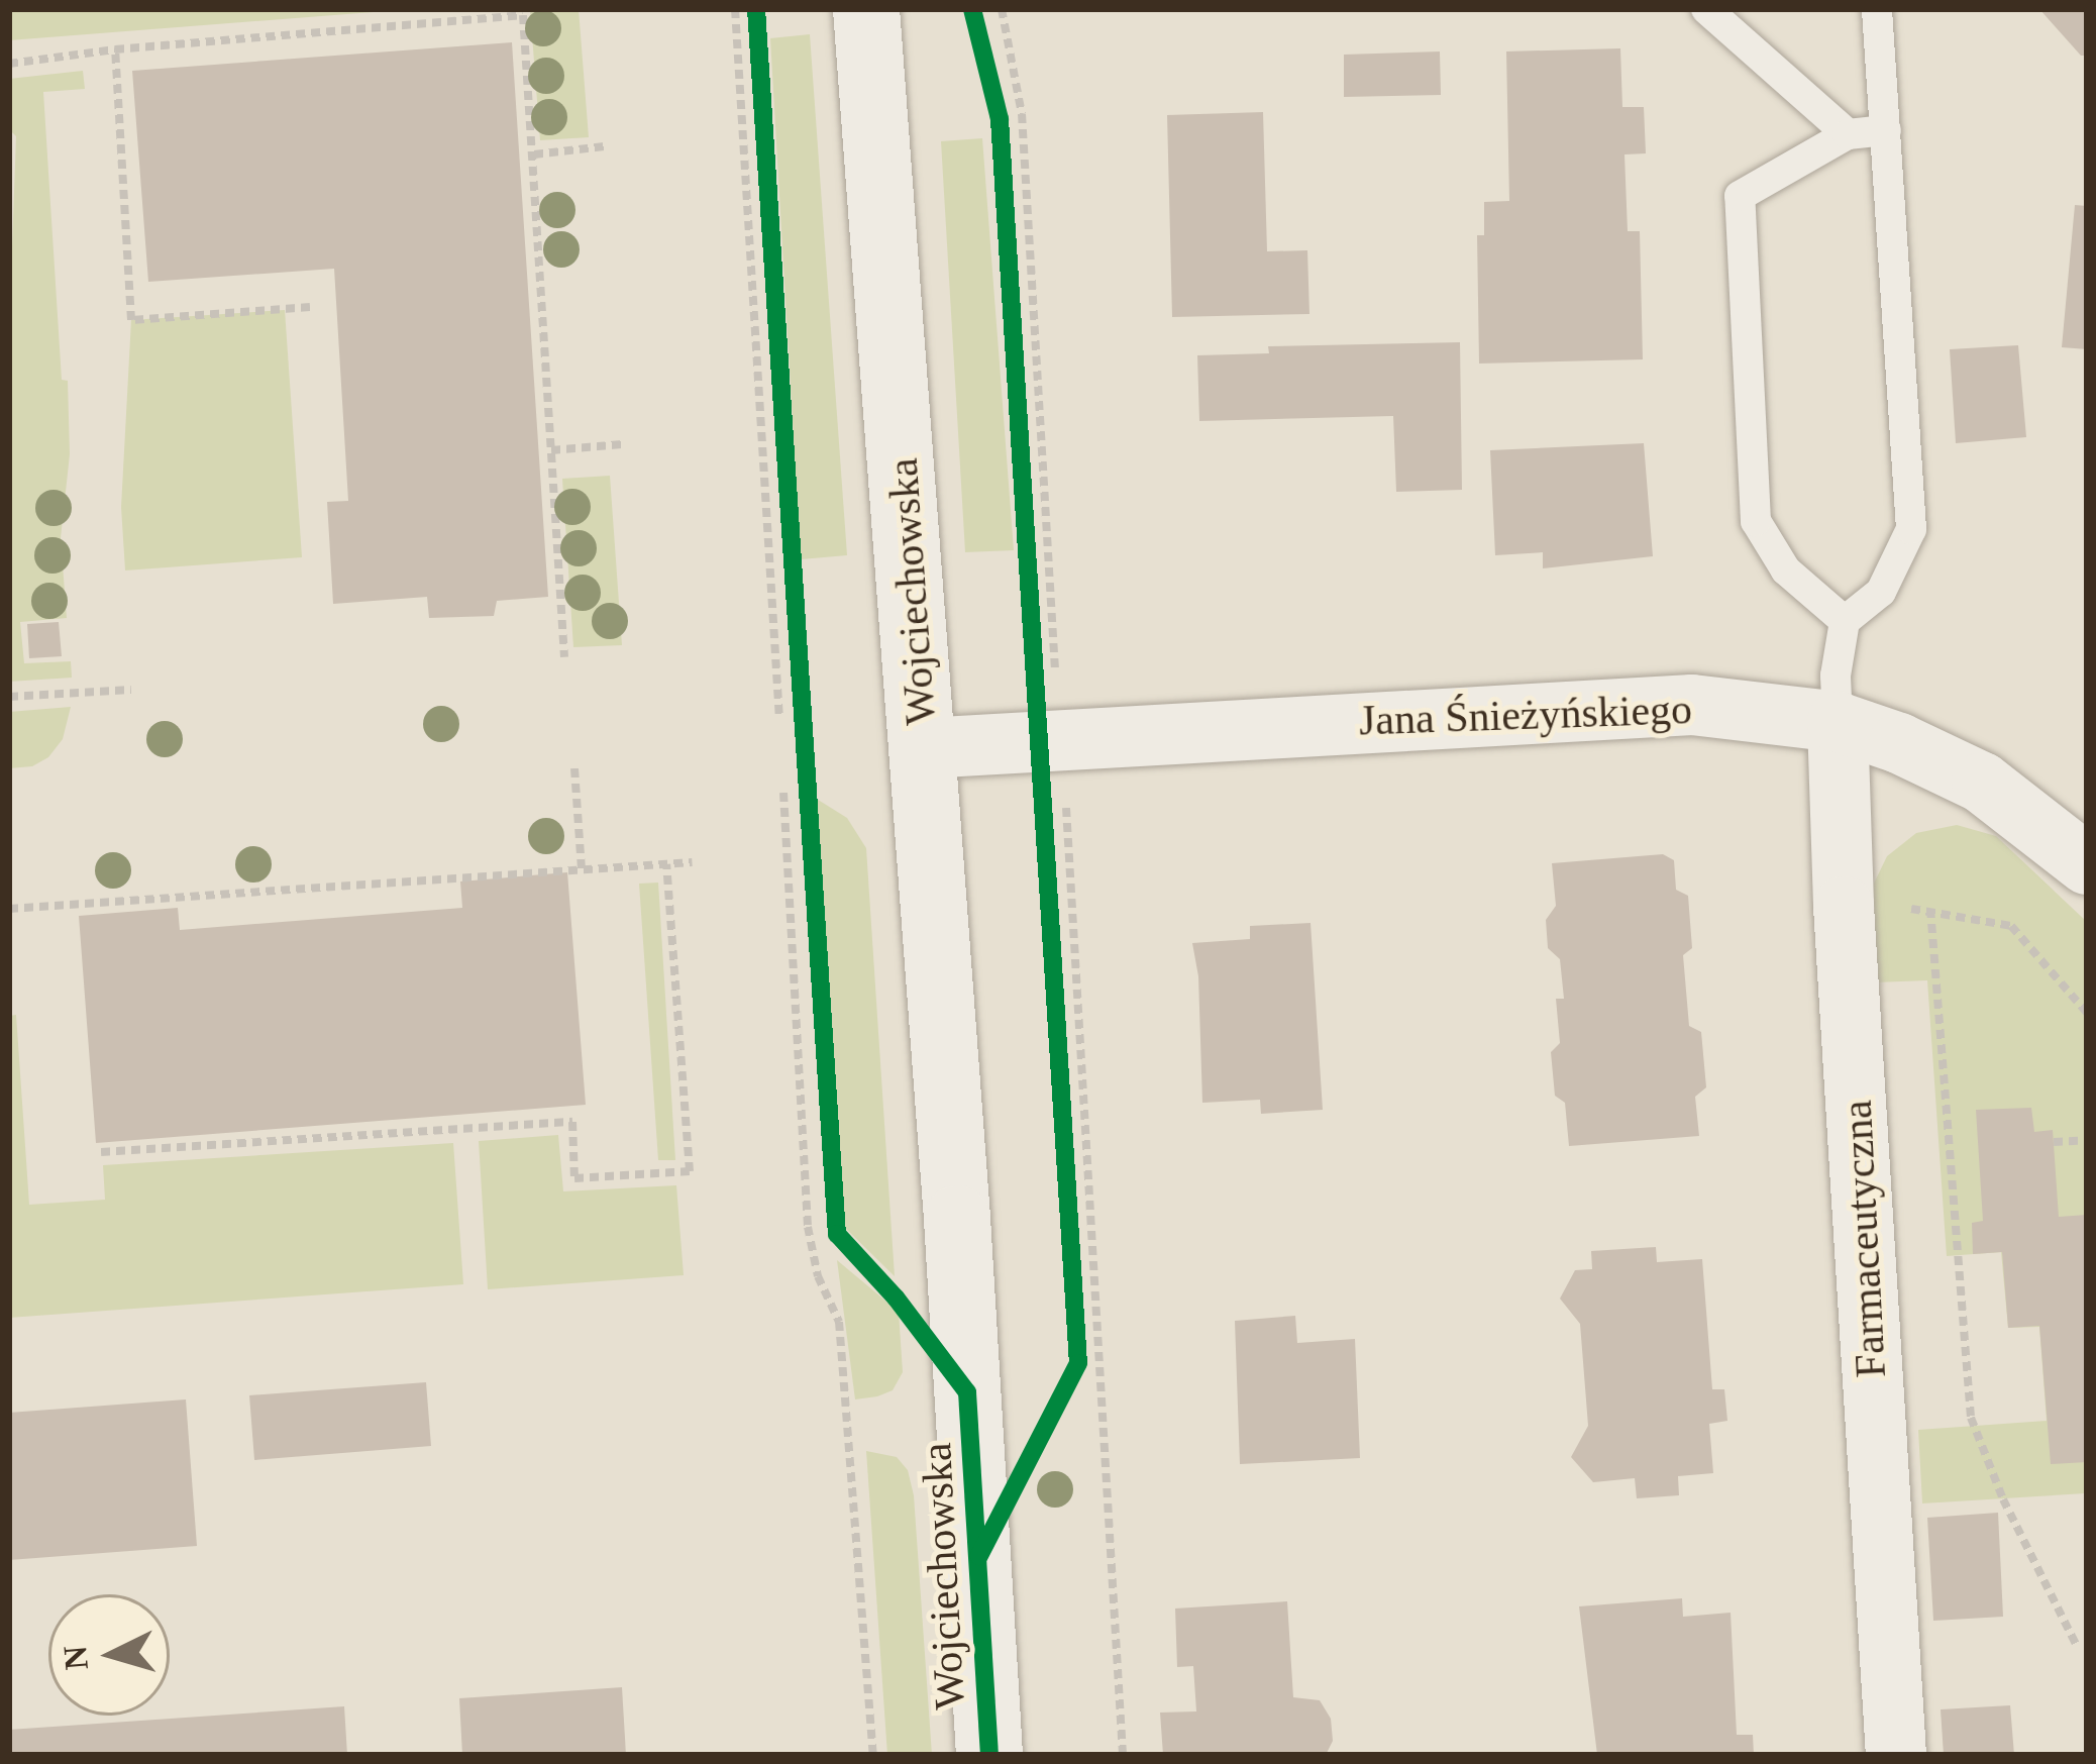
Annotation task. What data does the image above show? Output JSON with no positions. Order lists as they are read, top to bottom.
{
  "streets": {
    "street": ["Wojciechowska", "Jana Śnieżyńskiego", "Farmaceutyczna"]
  },
  "crossings": [
    ["Wojciechowska", "Jana Śnieżyńskiego"],
    ["Jana Śnieżyńskiego", "Farmaceutyczna"]
  ],
  "north": "left"
}
